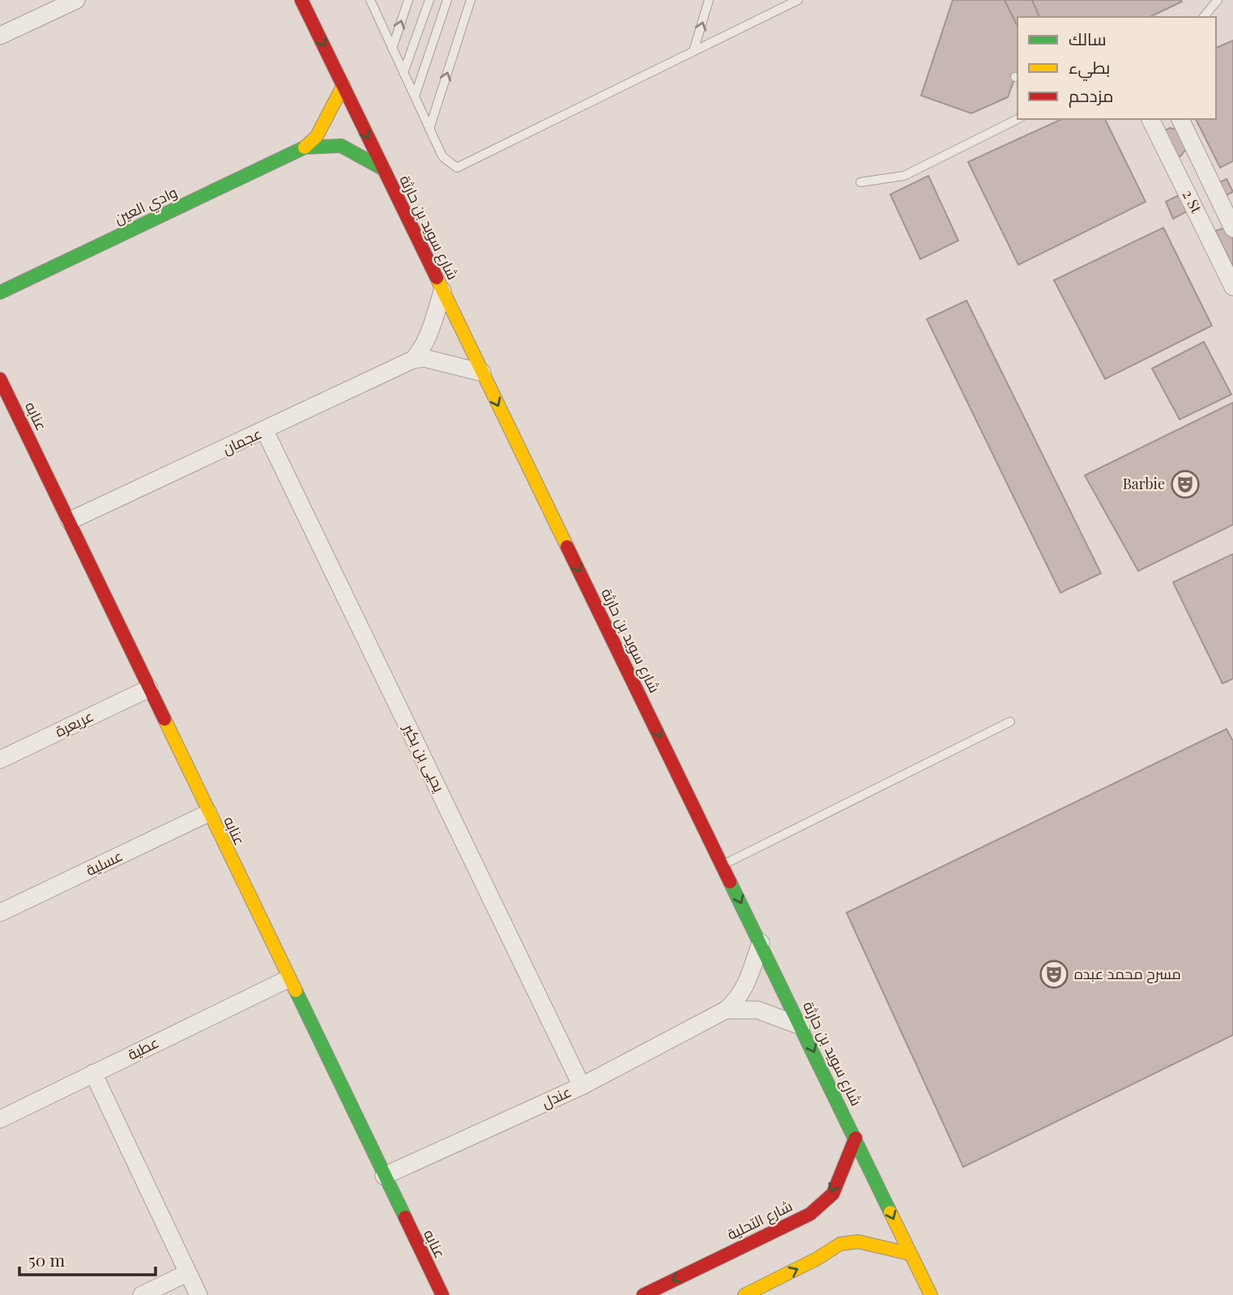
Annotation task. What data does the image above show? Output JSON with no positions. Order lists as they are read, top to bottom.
{
  "streets": {
    "street": [
      "2 St",
      "وادي العين",
      "شارع سويد بن حارثة",
      "عنابه",
      "عجمان",
      "عريعرة",
      "يحيى بن بكير",
      "عسلية",
      "عطية",
      "عندل",
      "شارع التحلية"
    ]
  },
  "crossings": [
    ["وادي العين", "شارع سويد بن حارثة"],
    ["شارع سويد بن حارثة", "عندل"],
    ["شارع سويد بن حارثة", "شارع التحلية"],
    ["عنابه", "عجمان"],
    ["عنابه", "عريعرة"],
    ["عنابه", "عسلية"],
    ["عنابه", "عطية"],
    ["عنابه", "عندل"],
    ["عجمان", "يحيى بن بكير"],
    ["يحيى بن بكير", "عندل"]
  ],
  "one_way": ["شارع سويد بن حارثة", "شارع التحلية"],
  "places": {
    "theatre": ["Barbie", "مسرح محمد عبده"]
  },
  "legend": ["سالك", "بطيء", "مزدحم"],
  "scale_bar": "50 m"
}
